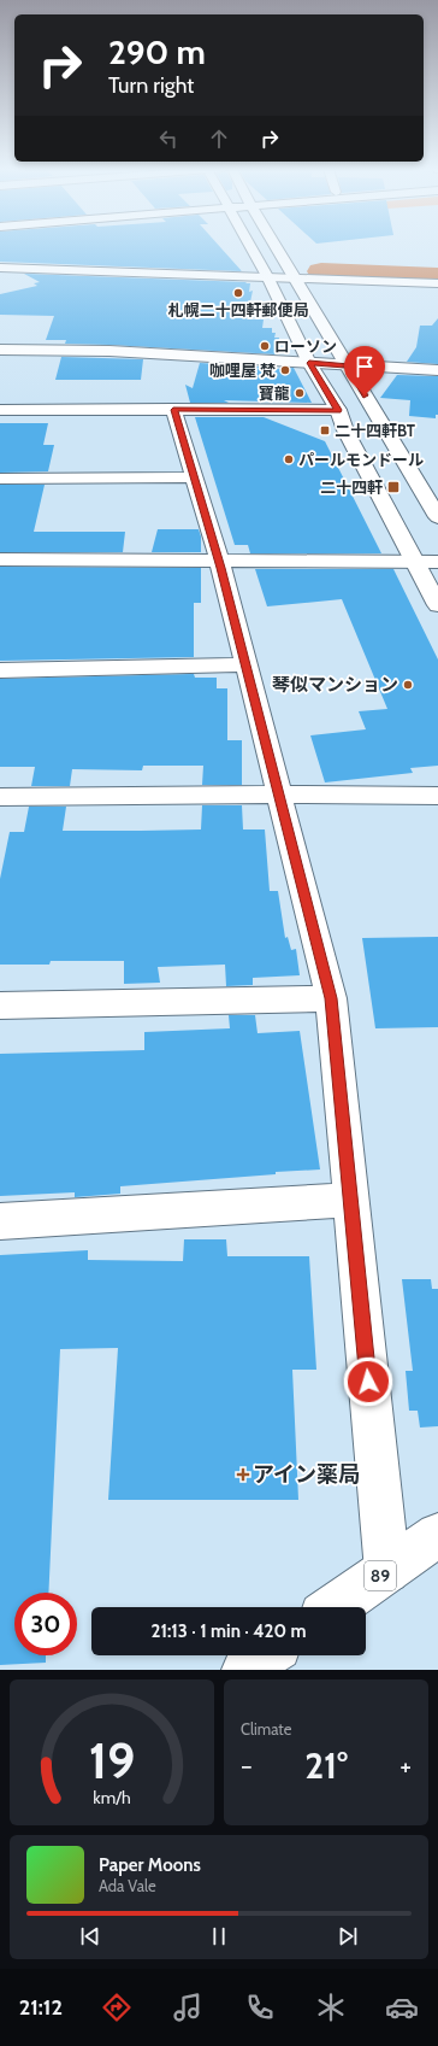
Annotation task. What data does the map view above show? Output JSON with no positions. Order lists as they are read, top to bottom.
{
  "streets": {
    "street": ["89"]
  },
  "places": {
    "other": [
      "札幌二十四軒郵便局",
      "ローソン",
      "咖哩屋 梵",
      "寶龍",
      "パールモンドール",
      "琴似マンション"
    ],
    "transit": ["二十四軒BT", "二十四軒"],
    "health": ["アイン薬局"]
  },
  "page": {
    "turn": ["290 m", "Turn right"],
    "limit": "30",
    "trip": "21:13 · 1 min · 420 m",
    "tile": "Climate",
    "heat": ["−", "21°", "+"],
    "song": ["Paper Moons", "Ada Vale"],
    "tabs": "21:12",
    "gauge": ["19", "km/h"]
  }
}
